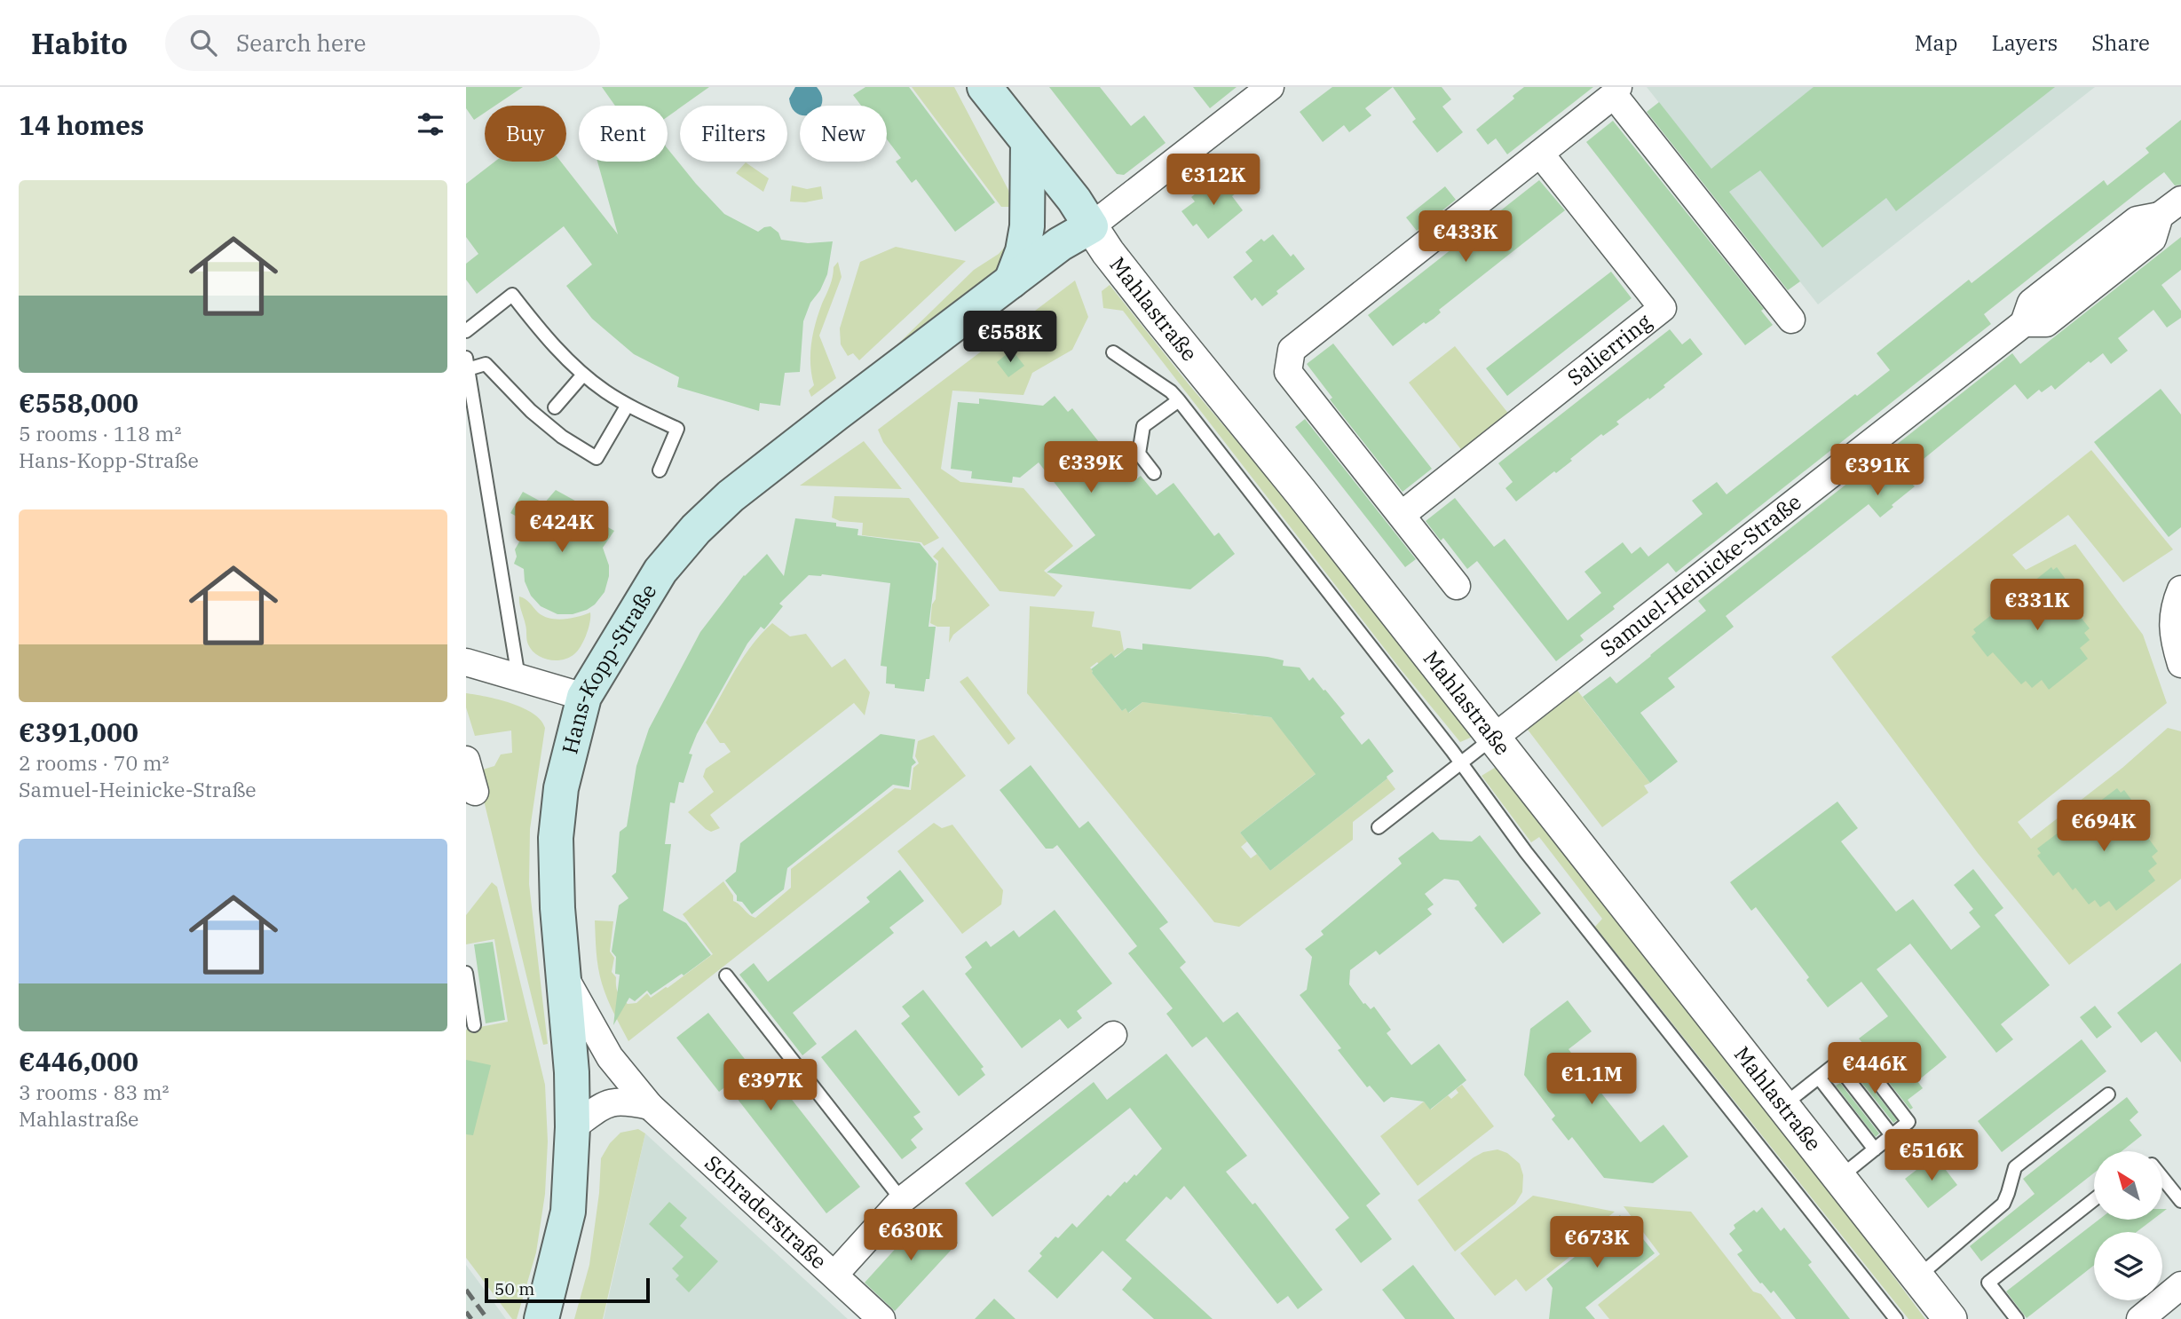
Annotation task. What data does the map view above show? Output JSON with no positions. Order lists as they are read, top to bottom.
{
  "streets": {
    "main road": ["Mahlastraße", "Hans-Kopp-Straße"],
    "street": ["Salierring", "Samuel-Heinicke-Straße", "Schraderstraße"]
  },
  "crossings": [
    ["Mahlastraße", "Samuel-Heinicke-Straße"],
    ["Mahlastraße", "Hans-Kopp-Straße"],
    ["Hans-Kopp-Straße", "Schraderstraße"]
  ],
  "scale_bar": "50 m",
  "north": "top left",
  "page": {
    "header": "Habito",
    "search": "Search here",
    "nav": ["Map", "Layers", "Share"],
    "heading": "14 homes",
    "chip": [
      "Buy",
      "Rent",
      "Filters",
      "New"
    ],
    "price": [
      "€312K",
      "€433K",
      "€558K",
      "€339K",
      "€391K",
      "€424K",
      "€331K",
      "€694K",
      "€446K",
      "€1.1M",
      "€397K",
      "€516K",
      "€630K",
      "€673K"
    ],
    "list": [
      {
        "name": "€558,000",
        "note": "5 rooms · 118 m² · Hans-Kopp-Straße"
      },
      {
        "name": "€391,000",
        "note": "2 rooms · 70 m² · Samuel-Heinicke-Straße"
      },
      {
        "name": "€446,000",
        "note": "3 rooms · 83 m² · Mahlastraße"
      }
    ],
    "scale": "50 m"
  }
}
